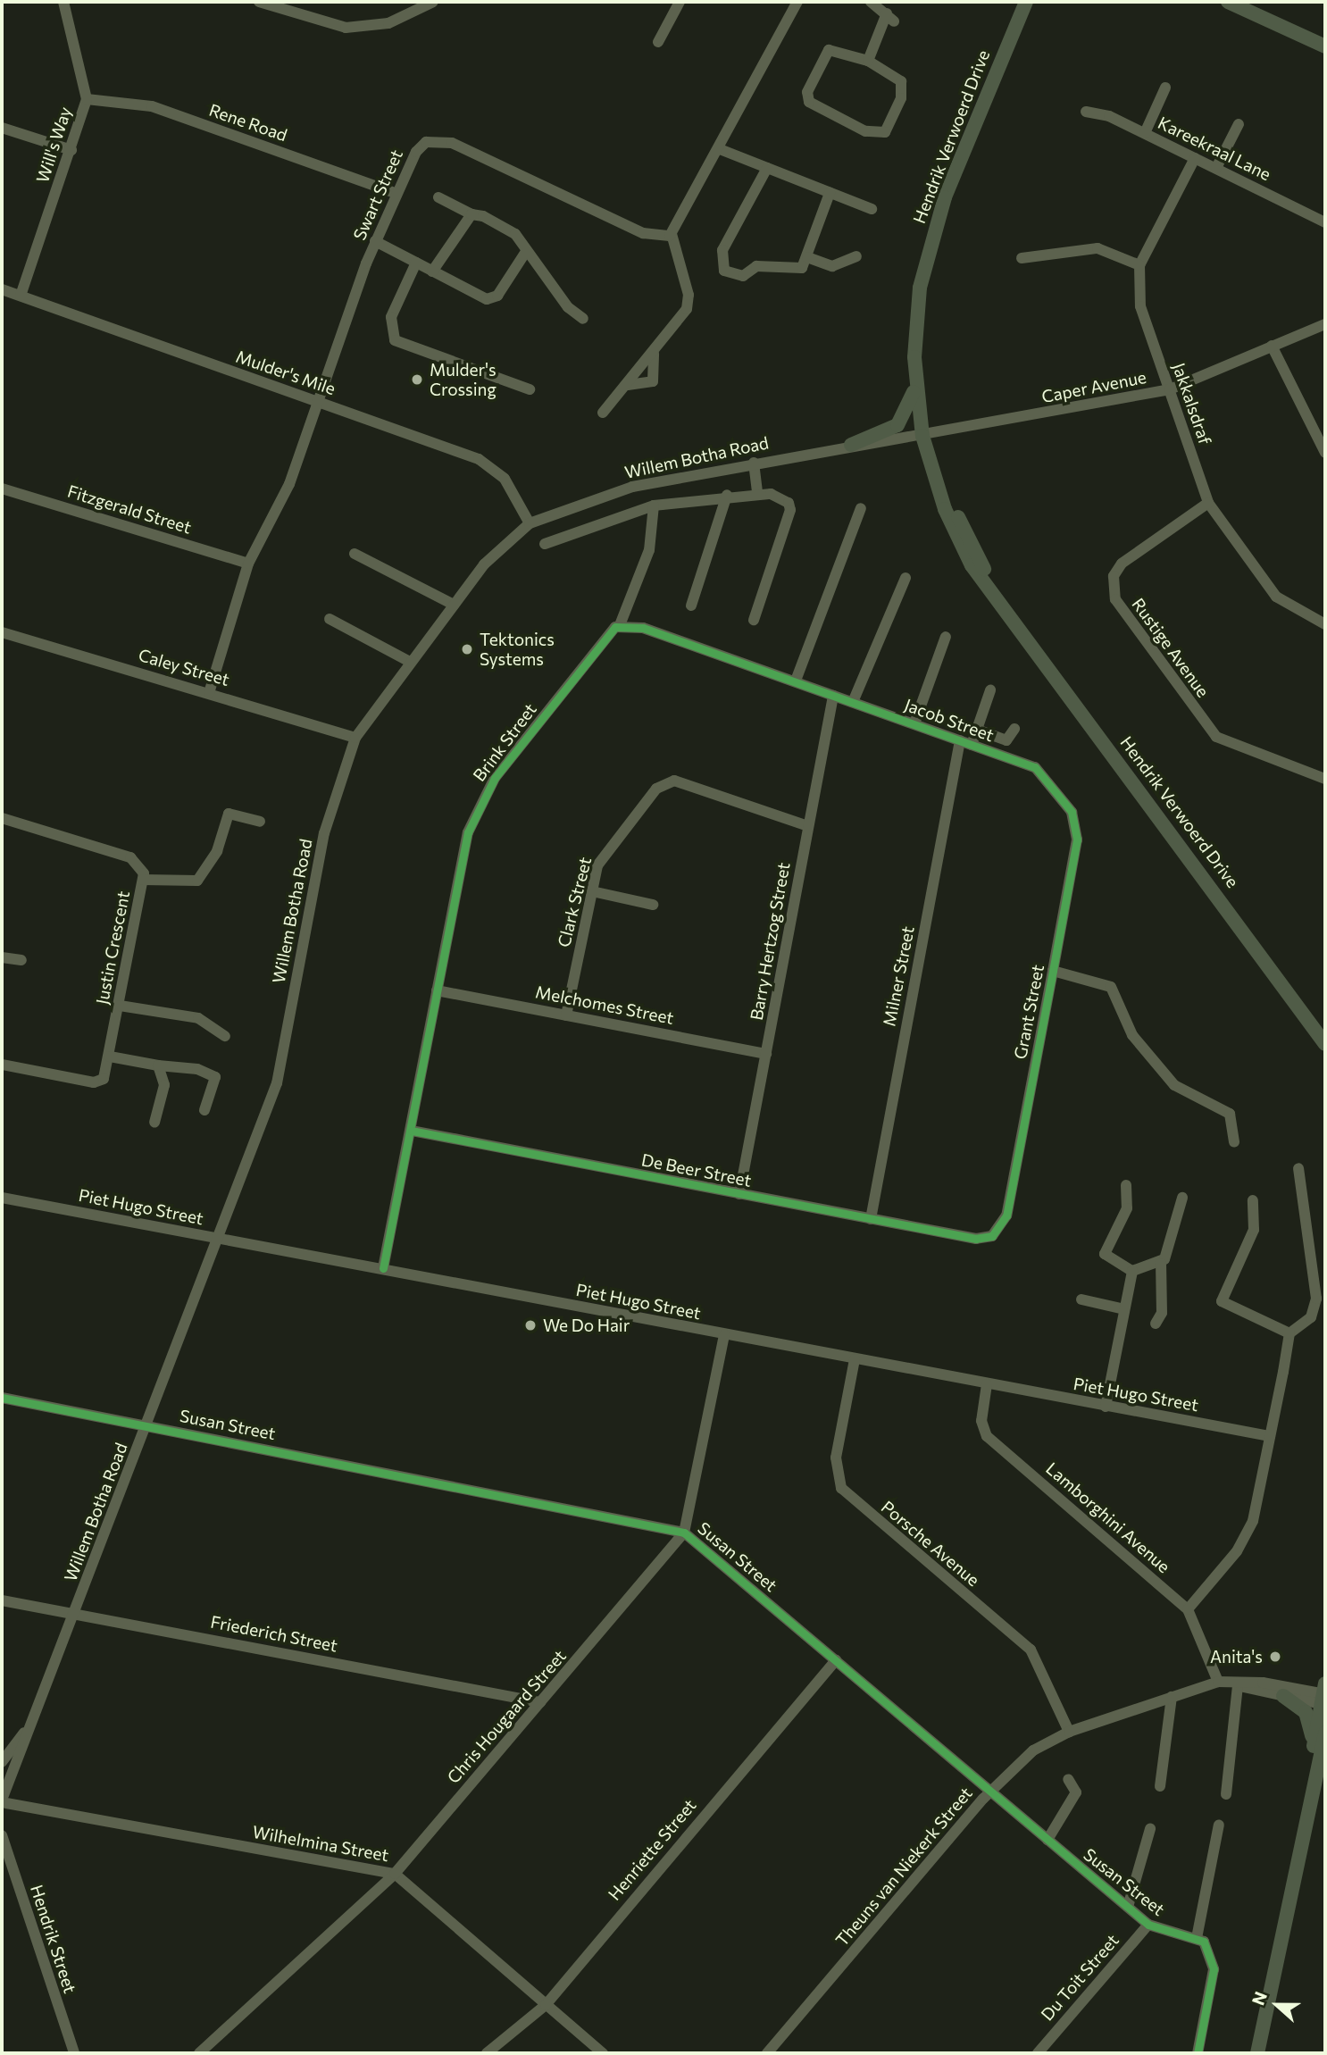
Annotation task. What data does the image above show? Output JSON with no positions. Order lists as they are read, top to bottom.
{
  "streets": {
    "main road": ["Hendrik Verwoerd Drive"],
    "street": [
      "Rene Road",
      "Will's Way",
      "Kareekraal Lane",
      "Swart Street",
      "Mulder's Mile",
      "Caper Avenue",
      "Jakkalsdraf",
      "Willem Botha Road",
      "Fitzgerald Street",
      "Rustige Avenue",
      "Caley Street",
      "Jacob Street",
      "Brink Street",
      "Clark Street",
      "Barry Hertzog Street",
      "Justin Crescent",
      "Milner Street",
      "Melchomes Street",
      "Grant Street",
      "De Beer Street",
      "Piet Hugo Street",
      "Susan Street",
      "Lamborghini Avenue",
      "Porsche Avenue",
      "Friederich Street",
      "Chris Hougaard Street",
      "Wilhelmina Street",
      "Henriette Street",
      "Theuns van Niekerk Street",
      "Hendrik Street",
      "Du Toit Street"
    ]
  },
  "crossings": [
    ["Rene Road", "Will's Way"],
    ["Rene Road", "Swart Street"],
    ["Hendrik Verwoerd Drive", "Caper Avenue"],
    ["Hendrik Verwoerd Drive", "Willem Botha Road"],
    ["Will's Way", "Mulder's Mile"],
    ["Kareekraal Lane", "Jakkalsdraf"],
    ["Swart Street", "Mulder's Mile"],
    ["Swart Street", "Fitzgerald Street"],
    ["Swart Street", "Caley Street"],
    ["Mulder's Mile", "Willem Botha Road"],
    ["Caper Avenue", "Jakkalsdraf"],
    ["Caper Avenue", "Willem Botha Road"],
    ["Jakkalsdraf", "Rustige Avenue"],
    ["Willem Botha Road", "Caley Street"],
    ["Willem Botha Road", "Piet Hugo Street"],
    ["Willem Botha Road", "Susan Street"],
    ["Willem Botha Road", "Friederich Street"],
    ["Willem Botha Road", "Wilhelmina Street"],
    ["Jacob Street", "Barry Hertzog Street"],
    ["Jacob Street", "Milner Street"],
    ["Jacob Street", "Grant Street"],
    ["Brink Street", "Melchomes Street"],
    ["Brink Street", "De Beer Street"],
    ["Brink Street", "Piet Hugo Street"],
    ["Clark Street", "Barry Hertzog Street"],
    ["Clark Street", "Melchomes Street"],
    ["Barry Hertzog Street", "Melchomes Street"],
    ["Barry Hertzog Street", "De Beer Street"],
    ["Milner Street", "De Beer Street"],
    ["Grant Street", "De Beer Street"],
    ["Piet Hugo Street", "Lamborghini Avenue"],
    ["Piet Hugo Street", "Porsche Avenue"],
    ["Piet Hugo Street", "Chris Hougaard Street"],
    ["Susan Street", "Chris Hougaard Street"],
    ["Susan Street", "Henriette Street"],
    ["Susan Street", "Theuns van Niekerk Street"],
    ["Susan Street", "Du Toit Street"],
    ["Lamborghini Avenue", "Theuns van Niekerk Street"],
    ["Porsche Avenue", "Theuns van Niekerk Street"],
    ["Friederich Street", "Chris Hougaard Street"],
    ["Chris Hougaard Street", "Wilhelmina Street"],
    ["Wilhelmina Street", "Henriette Street"]
  ],
  "places": [
    "Mulder's Crossing",
    "Tektonics Systems",
    "We Do Hair",
    "Anita's"
  ],
  "north": "left"
}
